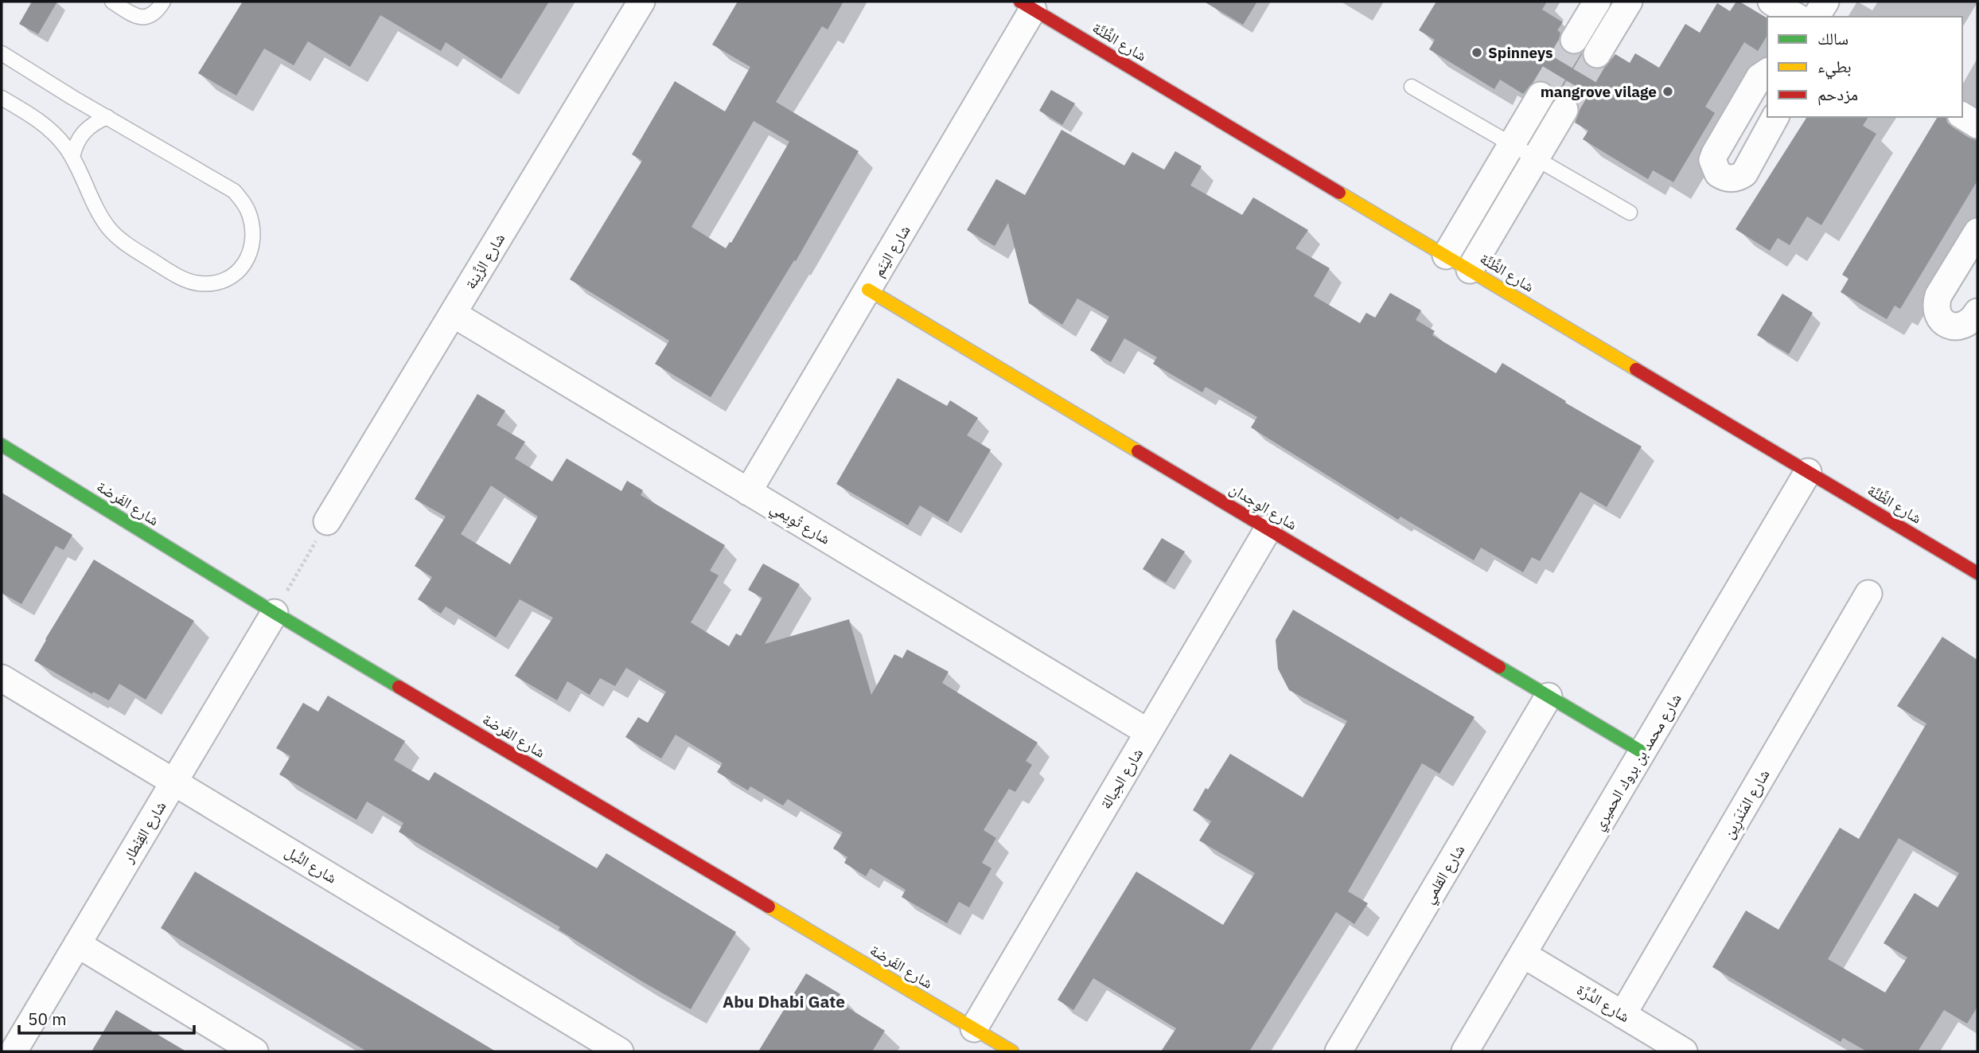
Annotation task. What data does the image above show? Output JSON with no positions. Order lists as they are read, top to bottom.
{
  "streets": {
    "street": [
      "شارع الظَّنَّة",
      "شارع اليَنَم",
      "شارع الزِّينة",
      "شارع الفَرضة",
      "شارع الوِجدان",
      "شارع تُوِيمي",
      "شارع محمد بن بروك الحميري",
      "شارع الحِبالة",
      "شارع المَنْدَرِين",
      "شارع القِنْطار",
      "شارع النُّبل",
      "شارع القلمي",
      "شارع الدُّرَّة"
    ]
  },
  "crossings": [
    ["شارع الظَّنَّة", "شارع اليَنَم"],
    ["شارع الظَّنَّة", "شارع محمد بن بروك الحميري"],
    ["شارع اليَنَم", "شارع الوِجدان"],
    ["شارع اليَنَم", "شارع تُوِيمي"],
    ["شارع الزِّينة", "شارع تُوِيمي"],
    ["شارع الفَرضة", "شارع الحِبالة"],
    ["شارع الفَرضة", "شارع القِنْطار"],
    ["شارع الوِجدان", "شارع محمد بن بروك الحميري"],
    ["شارع الوِجدان", "شارع الحِبالة"],
    ["شارع الوِجدان", "شارع القلمي"],
    ["شارع تُوِيمي", "شارع الحِبالة"],
    ["شارع محمد بن بروك الحميري", "شارع الدُّرَّة"],
    ["شارع المَنْدَرِين", "شارع الدُّرَّة"],
    ["شارع القِنْطار", "شارع النُّبل"]
  ],
  "districts": ["Abu Dhabi Gate"],
  "places": ["Spinneys", "mangrove vilage"],
  "legend": ["سالك", "بطيء", "مزدحم"],
  "scale_bar": "50 m"
}
